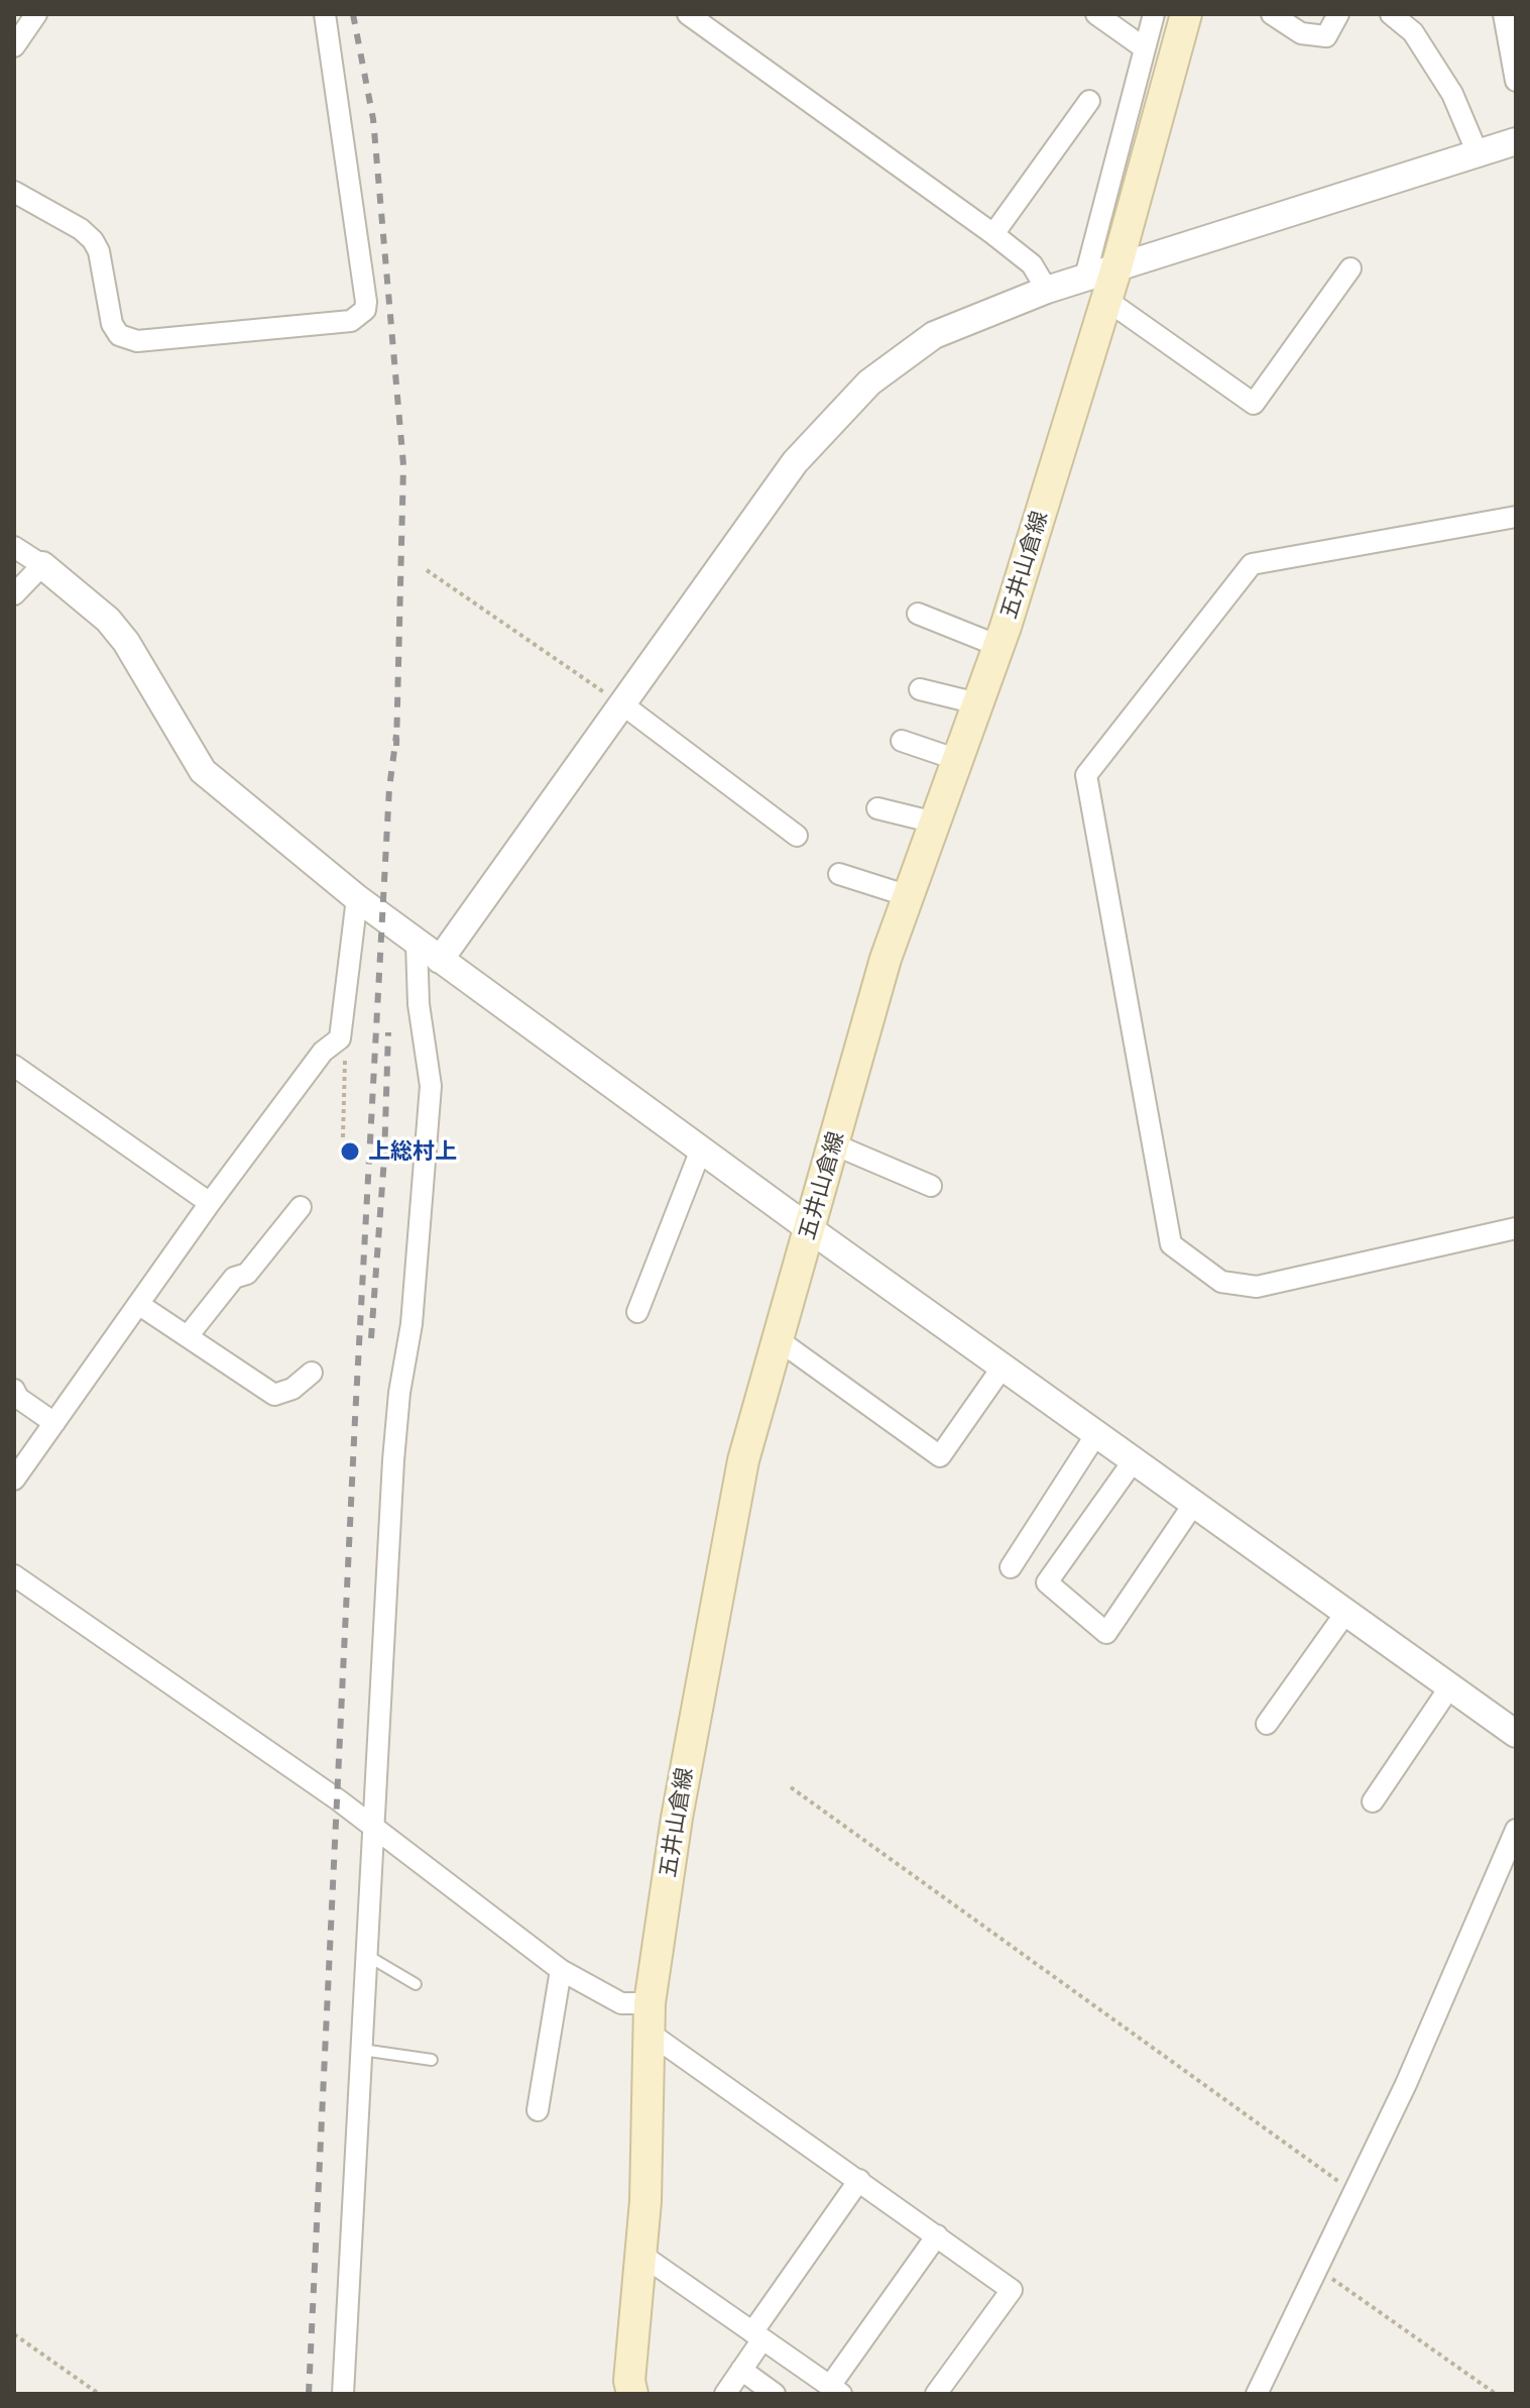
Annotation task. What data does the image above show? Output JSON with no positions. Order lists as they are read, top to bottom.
{
  "streets": {
    "main road": ["五井山倉線"]
  },
  "places": ["上総村上"]
}
